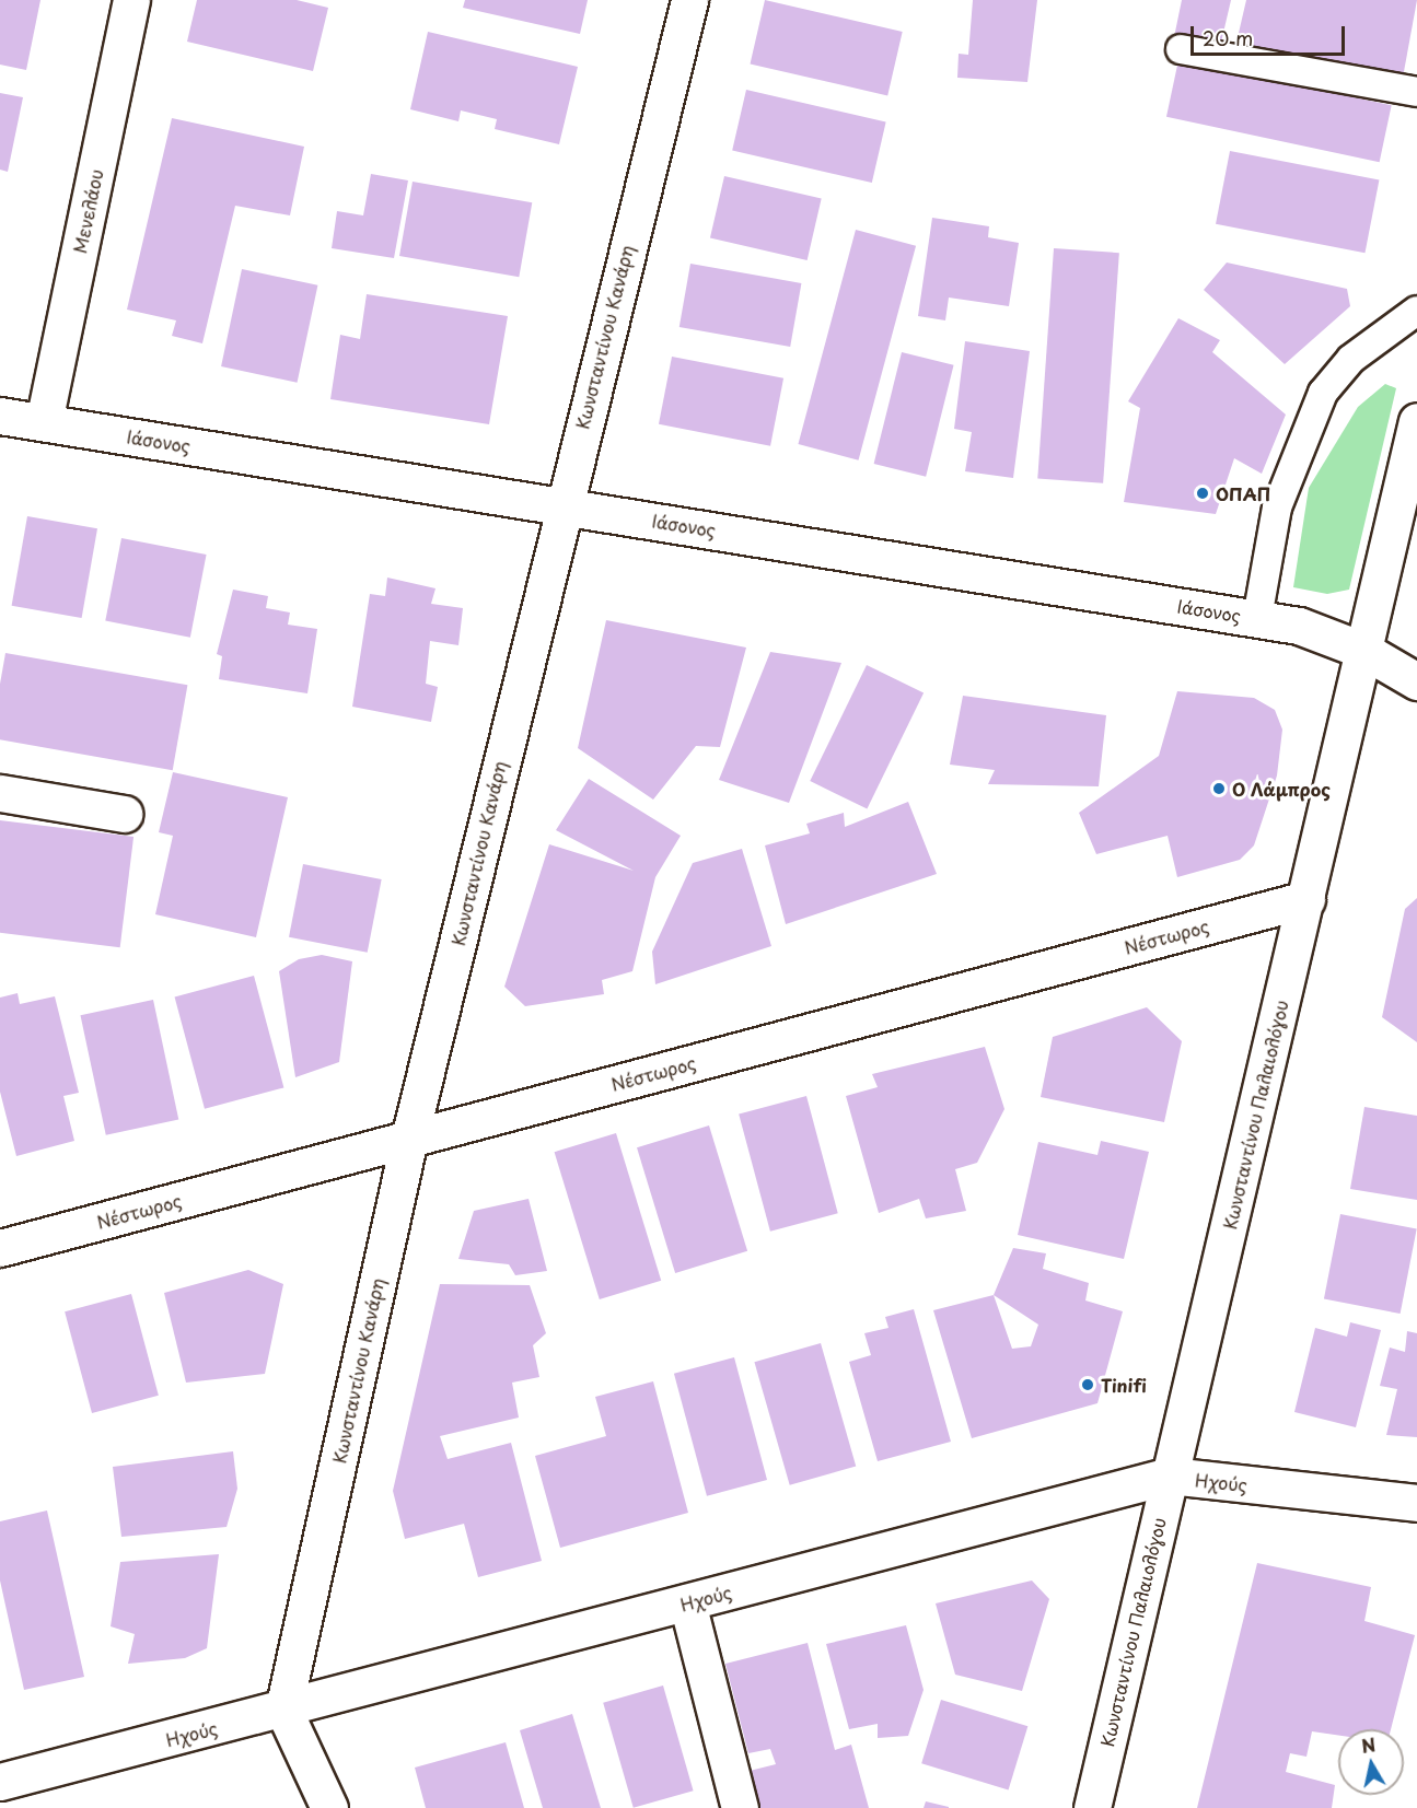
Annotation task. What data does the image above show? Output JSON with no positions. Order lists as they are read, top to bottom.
{
  "streets": {
    "street": [
      "Μενελάου",
      "Κωνσταντίνου Κανάρη",
      "Ιάσονος",
      "Νέστωρος",
      "Κωνσταντίνου Παλαιολόγου",
      "Ηχούς"
    ]
  },
  "crossings": [
    ["Μενελάου", "Ιάσονος"],
    ["Κωνσταντίνου Κανάρη", "Ιάσονος"],
    ["Κωνσταντίνου Κανάρη", "Νέστωρος"],
    ["Κωνσταντίνου Κανάρη", "Ηχούς"],
    ["Ιάσονος", "Κωνσταντίνου Παλαιολόγου"],
    ["Νέστωρος", "Κωνσταντίνου Παλαιολόγου"],
    ["Κωνσταντίνου Παλαιολόγου", "Ηχούς"]
  ],
  "places": ["ΟΠΑΠ", "Ο Λάμπρος", "Tinifi"],
  "scale_bar": "20 m",
  "north": "top"
}
